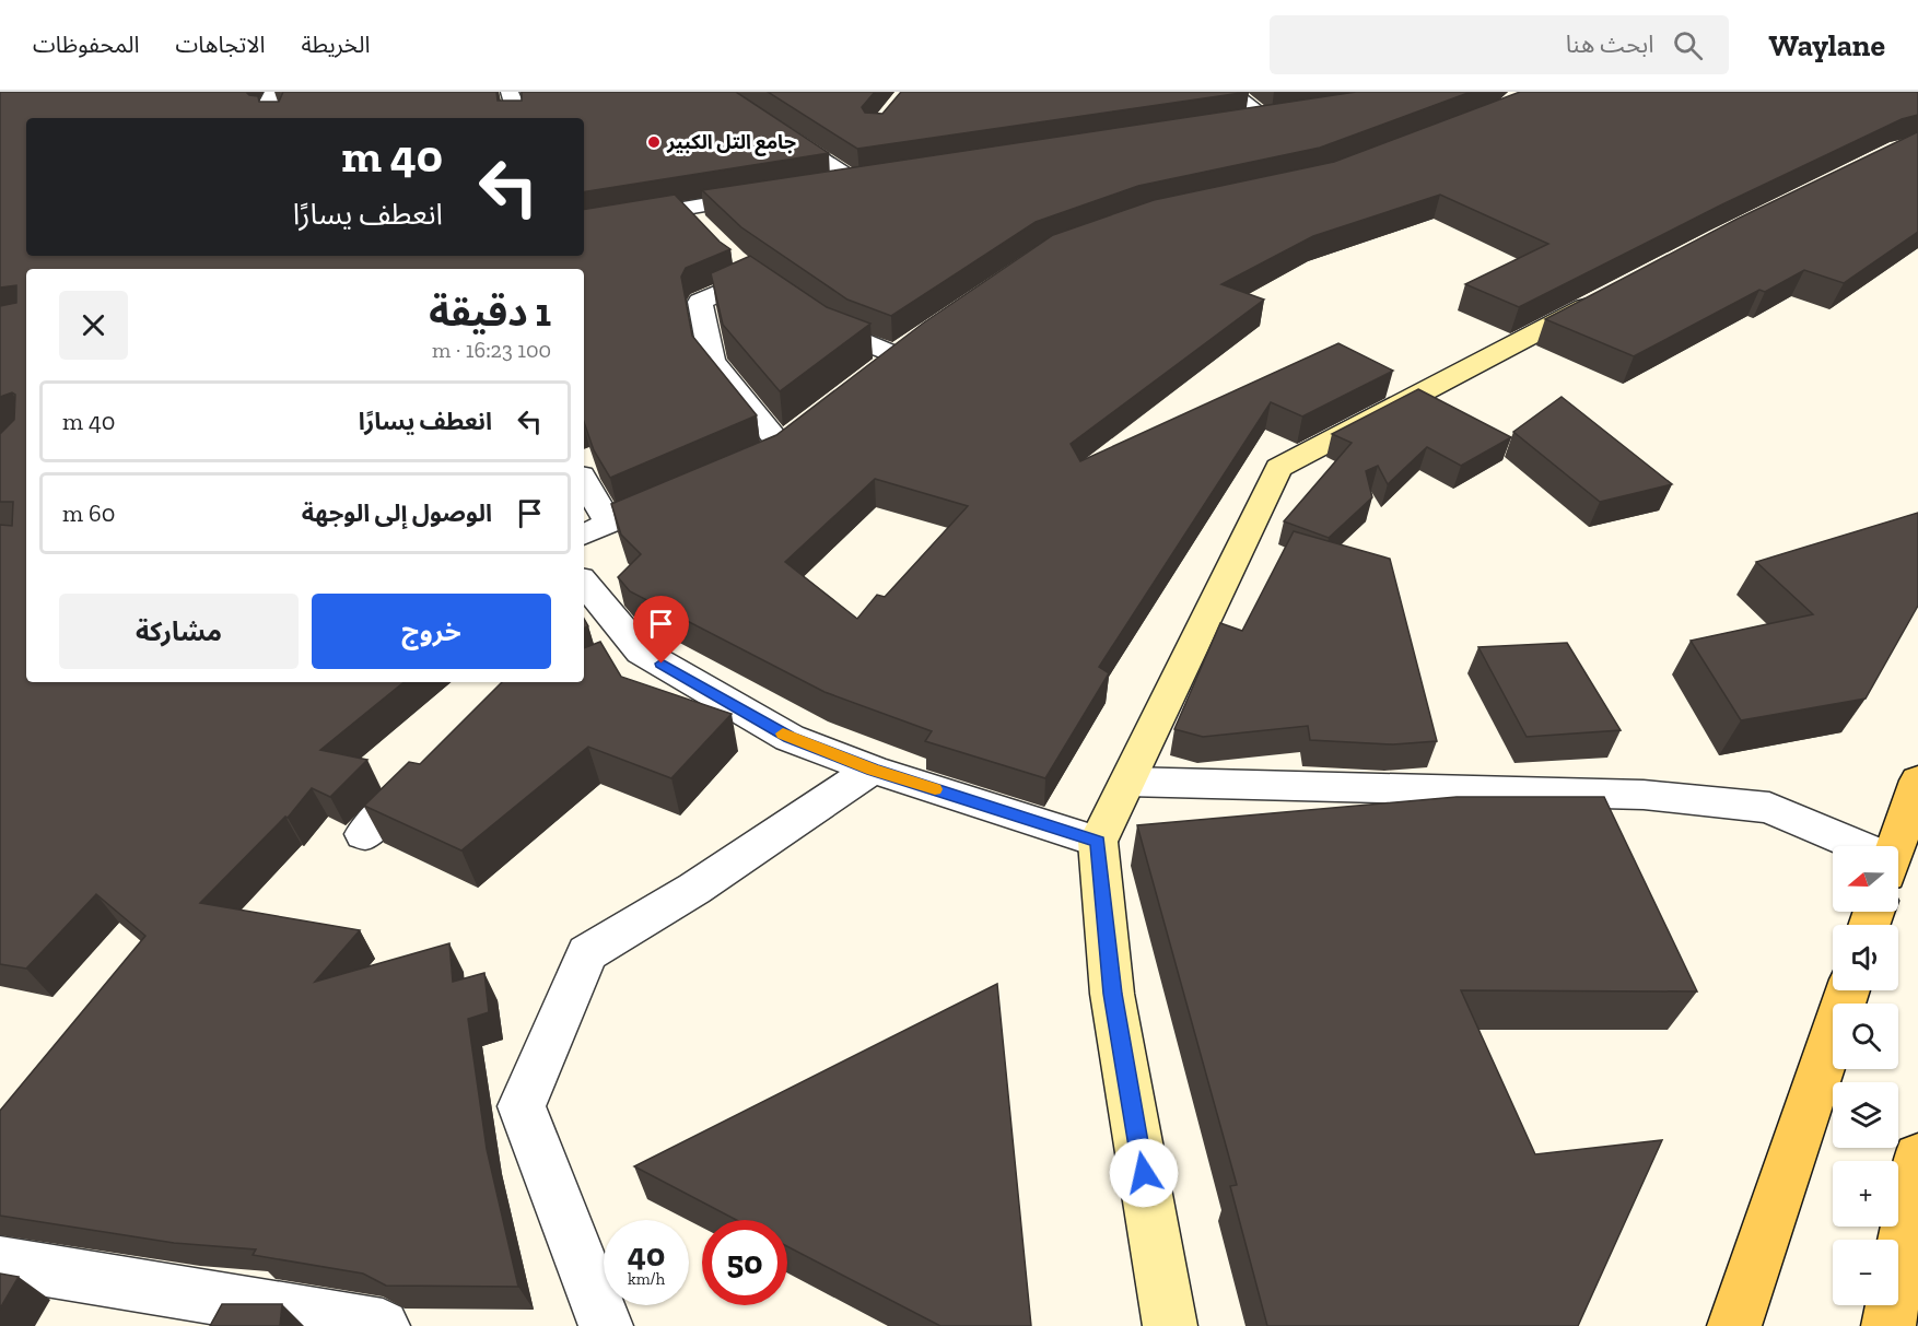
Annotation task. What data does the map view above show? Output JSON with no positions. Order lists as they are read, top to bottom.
{
  "places": ["جامع التل الكبير"],
  "north": "left",
  "page": {
    "header": "Waylane",
    "search": "ابحث هنا",
    "nav": ["الخريطة", "الاتجاهات", "المحفوظات"],
    "turn": ["40 m", "انعطف يسارًا"],
    "heading": ["1 دقيقة", "100 m · 16:23"],
    "list": [
      {
        "name": "انعطف يسارًا",
        "value": "40 m"
      },
      {
        "name": "الوصول إلى الوجهة",
        "value": "60 m"
      }
    ],
    "buttons": ["خروج", "مشاركة"],
    "map_buttons": ["+", "−"],
    "speed": "40 km/h",
    "limit": "50"
  }
}
